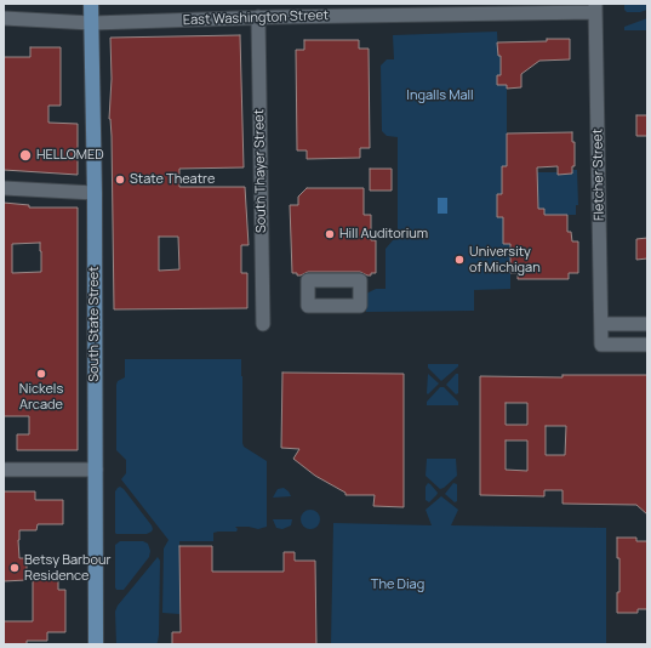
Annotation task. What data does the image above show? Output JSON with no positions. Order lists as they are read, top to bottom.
{
  "streets": {
    "main road": ["South State Street"],
    "street": ["East Washington Street", "South Thayer Street", "Fletcher Street"]
  },
  "crossings": [
    ["East Washington Street", "South Thayer Street"],
    ["East Washington Street", "Fletcher Street"],
    ["East Washington Street", "South State Street"]
  ],
  "parks": ["Ingalls Mall", "The Diag"],
  "places": [
    "HELLOMED",
    "State Theatre",
    "Hill Auditorium",
    "University of Michigan",
    "Nickels Arcade",
    "Betsy Barbour Residence"
  ]
}
